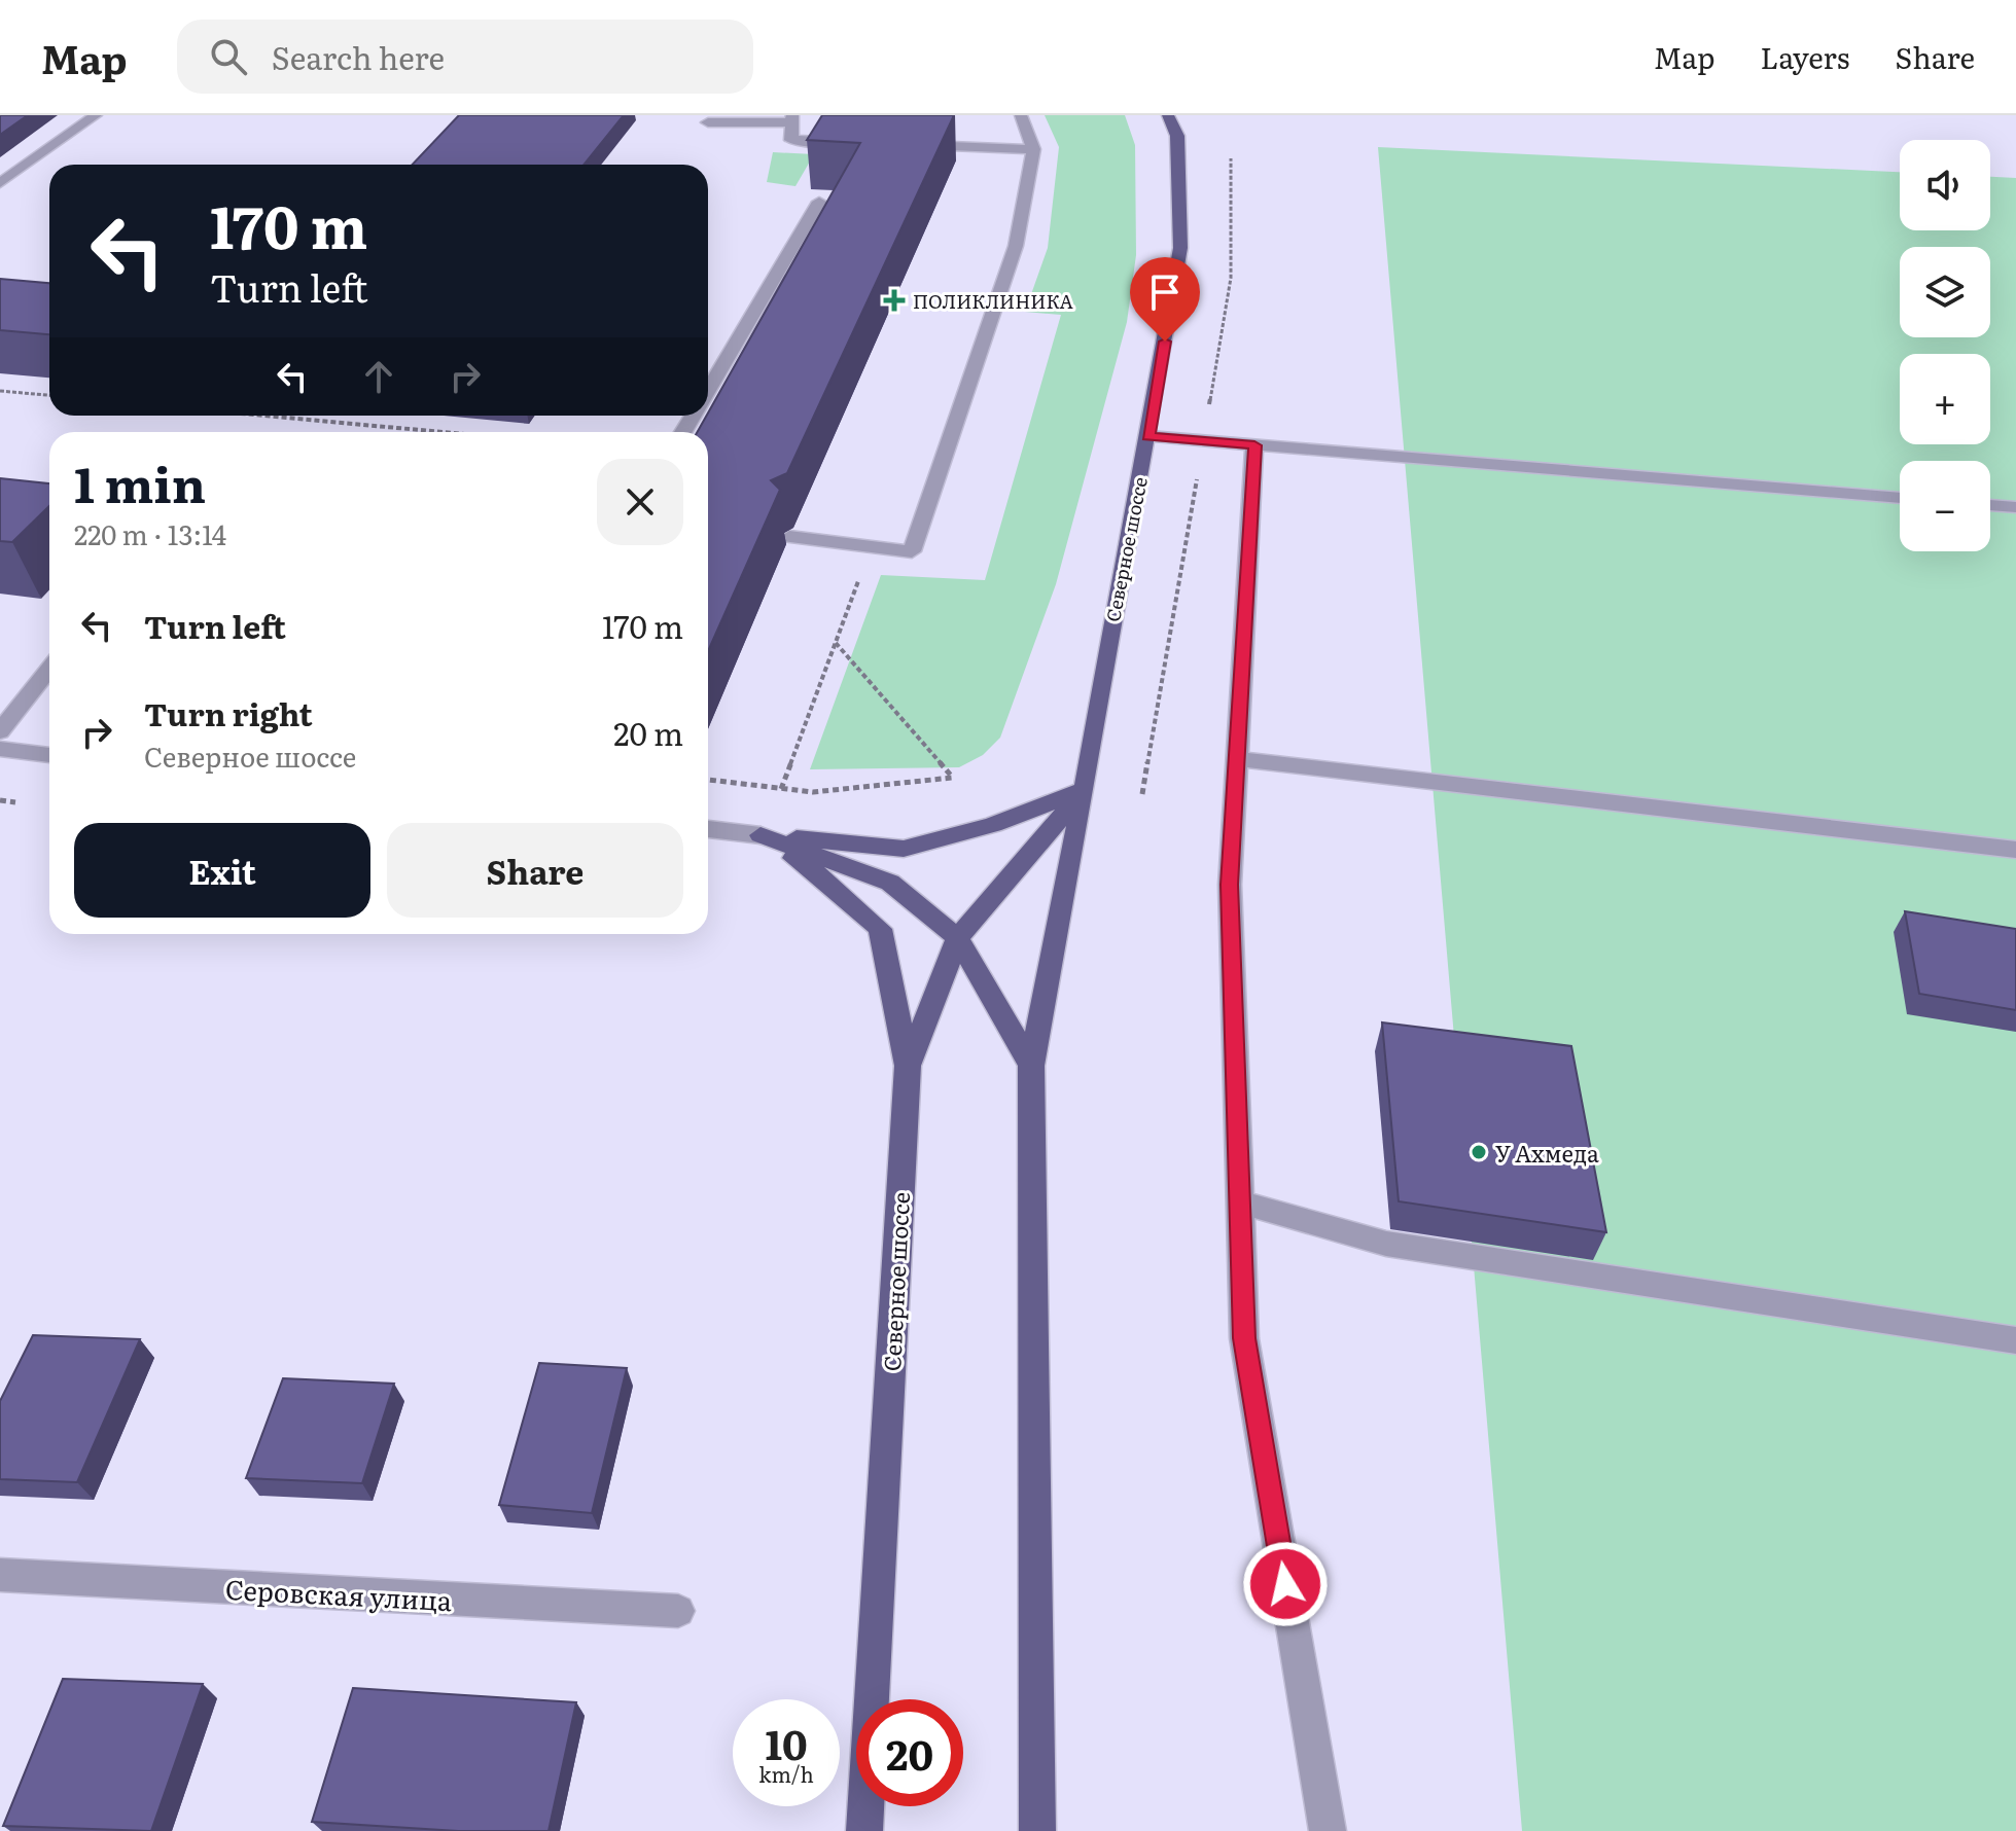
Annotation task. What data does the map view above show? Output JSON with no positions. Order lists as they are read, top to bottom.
{
  "streets": {
    "main road": ["Северное шоссе"],
    "street": ["Серовская улица"]
  },
  "places": {
    "health": ["ПОЛИКЛИНИКА"],
    "other": ["У Ахмеда"]
  },
  "page": {
    "header": "Map",
    "search": "Search here",
    "nav": ["Map", "Layers", "Share"],
    "map_buttons": ["+", "−"],
    "turn": ["170 m", "Turn left"],
    "heading": ["1 min", "220 m · 13:14"],
    "list": [
      {
        "name": "Turn left",
        "value": "170 m"
      },
      {
        "name": "Turn right",
        "note": "Северное шоссе",
        "value": "20 m"
      }
    ],
    "buttons": ["Exit", "Share"],
    "speed": "10 km/h",
    "limit": "20"
  }
}
